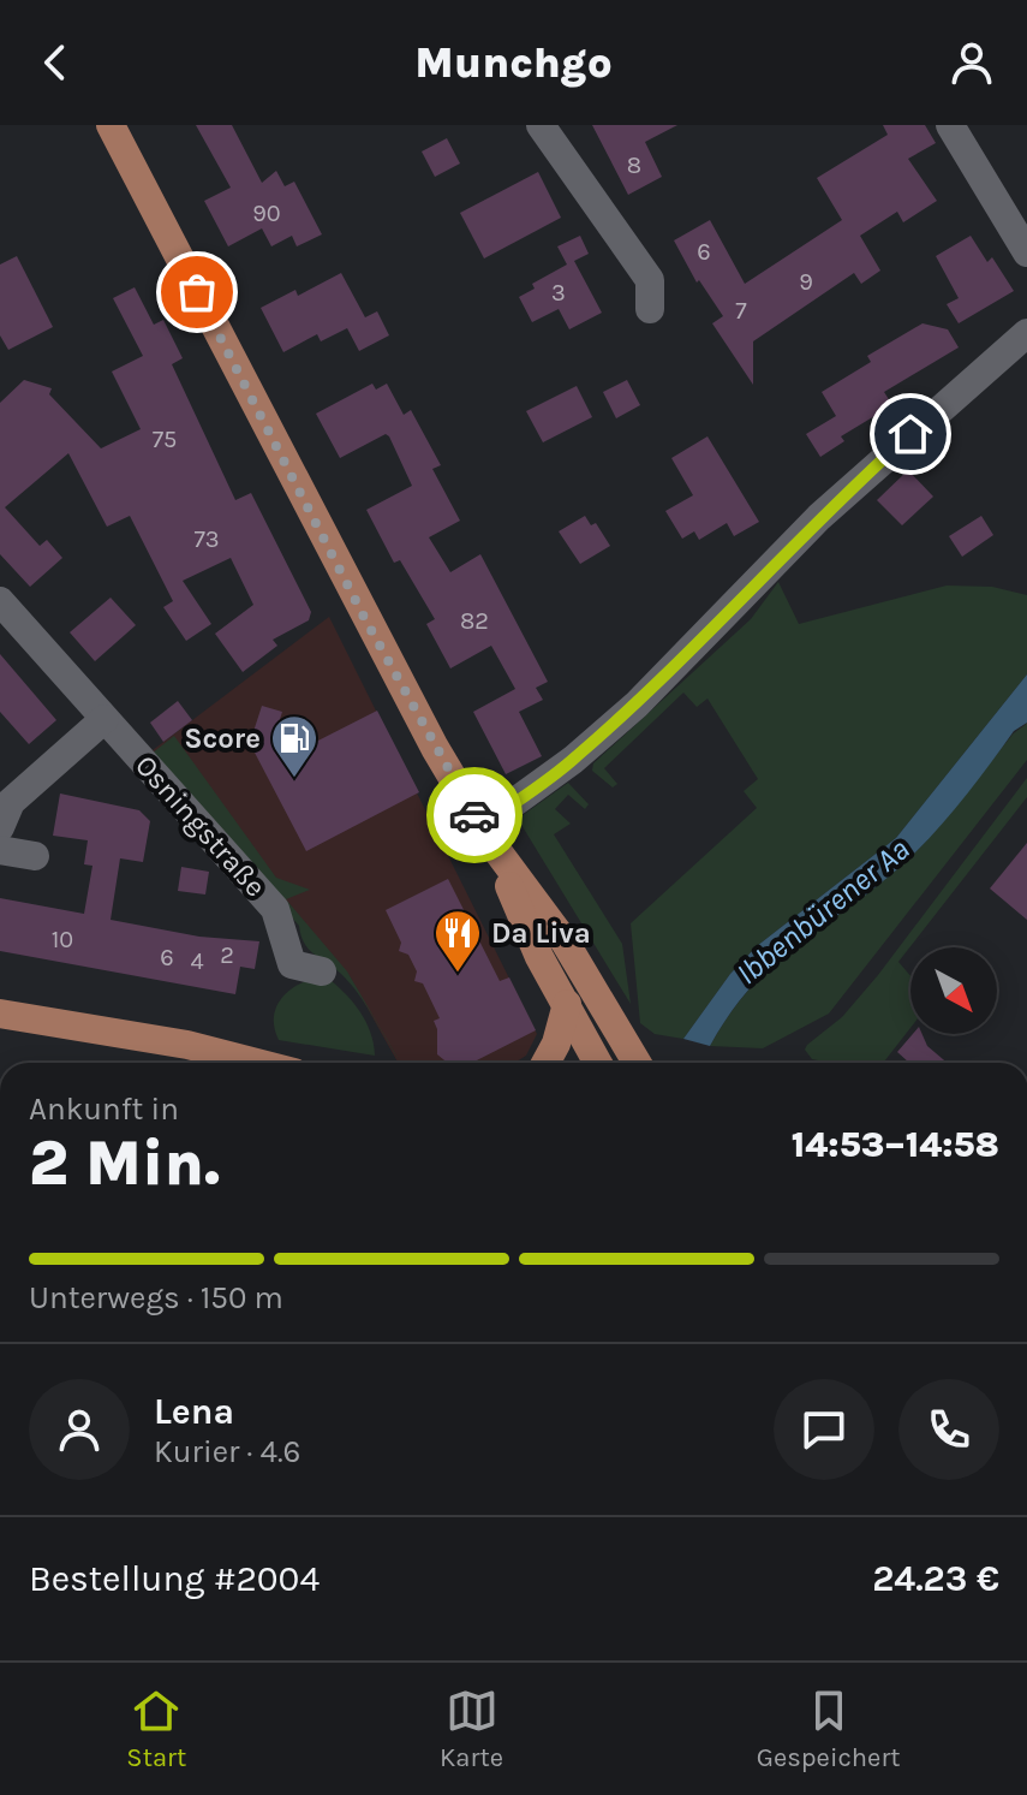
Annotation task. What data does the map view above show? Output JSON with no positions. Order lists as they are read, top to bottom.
{
  "streets": {
    "street": ["Osningstraße"]
  },
  "water": ["Ibbenbürener Aa"],
  "places": {
    "fuel station": ["Score"],
    "restaurant": ["Da Liva"]
  },
  "house_numbers": [
    "8",
    "90",
    "6",
    "9",
    "3",
    "7",
    "75",
    "73",
    "82",
    "10",
    "2",
    "6",
    "4"
  ],
  "north": "bottom right",
  "page": {
    "header": "Munchgo",
    "heading": ["2 Min.", "Ankunft in", "14:53–14:58"],
    "panel": [
      "Lena",
      "Kurier · 4.6",
      "Bestellung #2004",
      "24.23 €"
    ],
    "bar": "Unterwegs · 150 m",
    "tabs": ["Start", "Karte", "Gespeichert"]
  }
}
